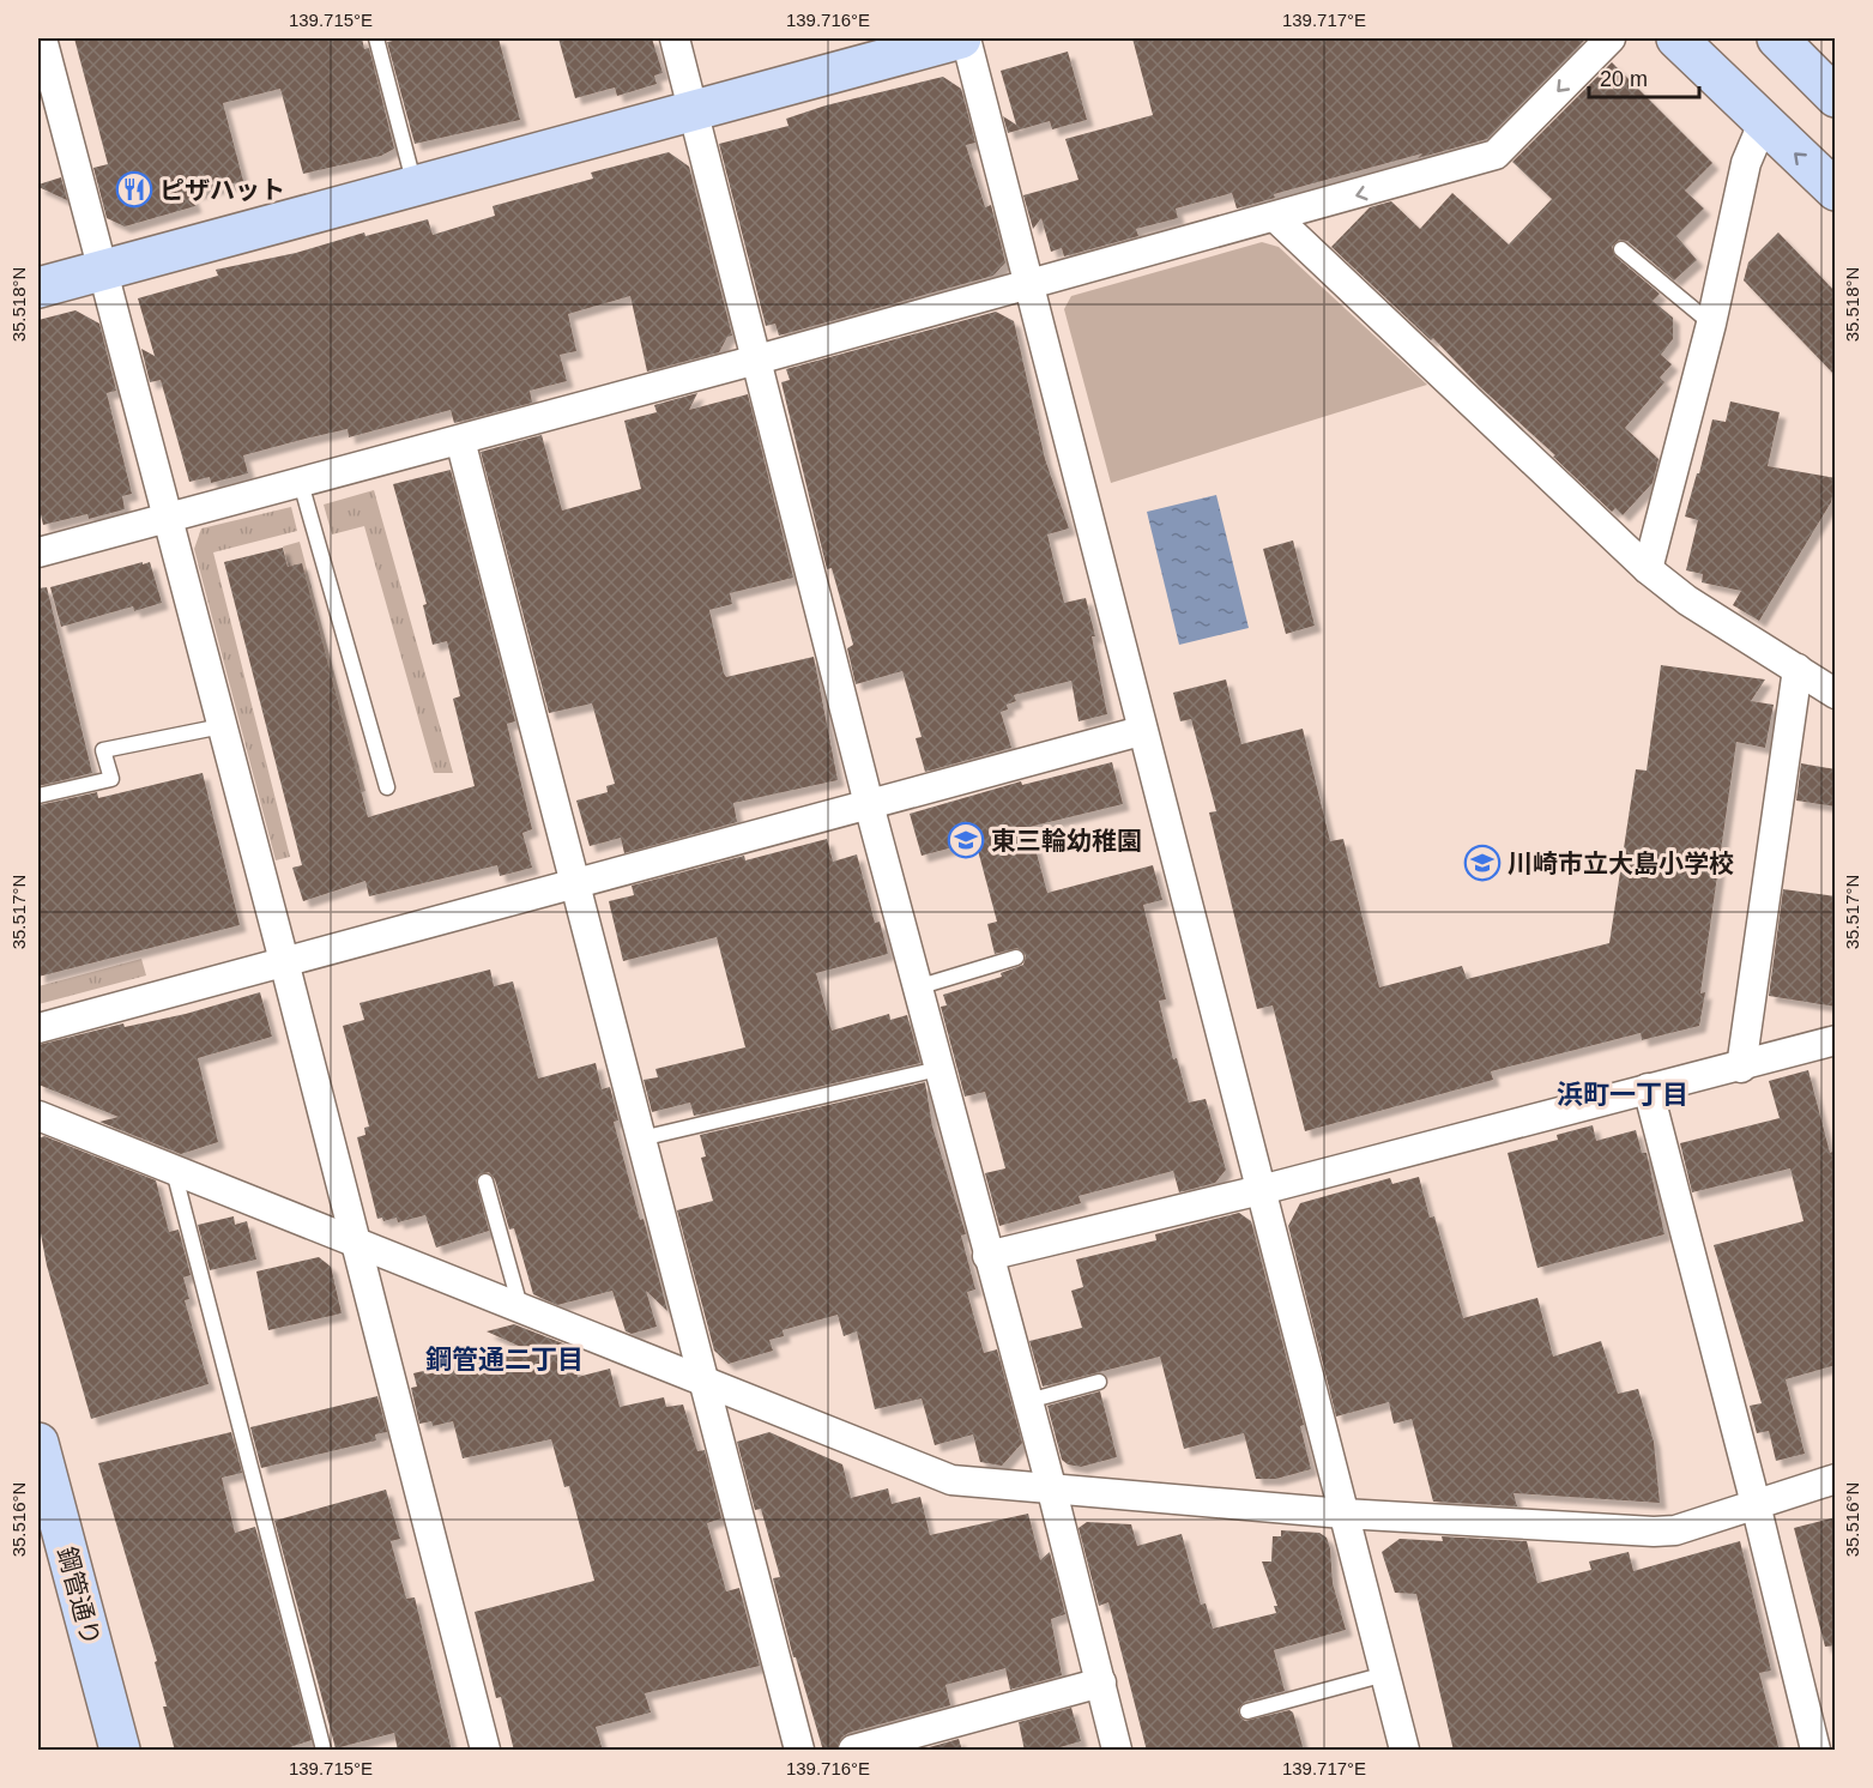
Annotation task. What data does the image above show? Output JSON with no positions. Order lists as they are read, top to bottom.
{
  "streets": {
    "street": ["鋼管通り"]
  },
  "districts": ["浜町一丁目", "鋼管通二丁目"],
  "places": {
    "restaurant": ["ピザハット"],
    "school or university": ["東三輪幼稚園", "川崎市立大島小学校"]
  },
  "scale_bar": "20 m",
  "coordinates": [
    "139.715°E",
    "139.716°E",
    "139.717°E",
    "35.518°N",
    "35.517°N",
    "35.516°N"
  ]
}
